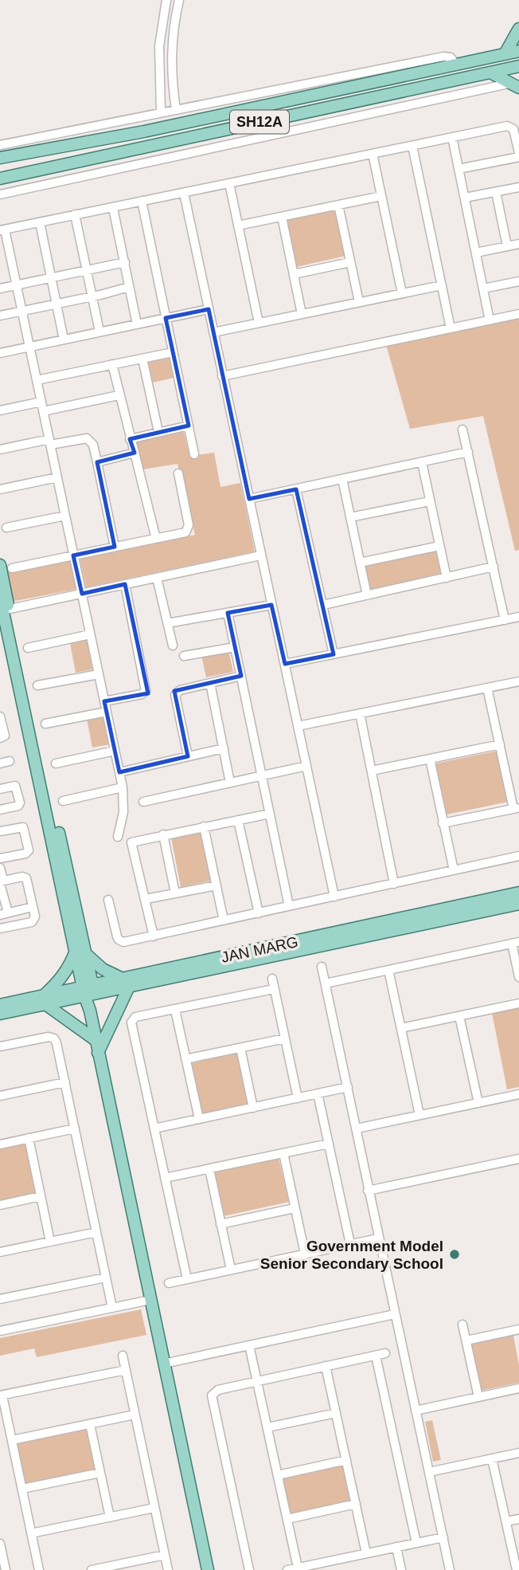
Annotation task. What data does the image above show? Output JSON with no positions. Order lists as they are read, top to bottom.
{
  "streets": {
    "main road": ["SH12A", "JAN MARG"]
  },
  "places": ["Government Model Senior Secondary School"]
}
